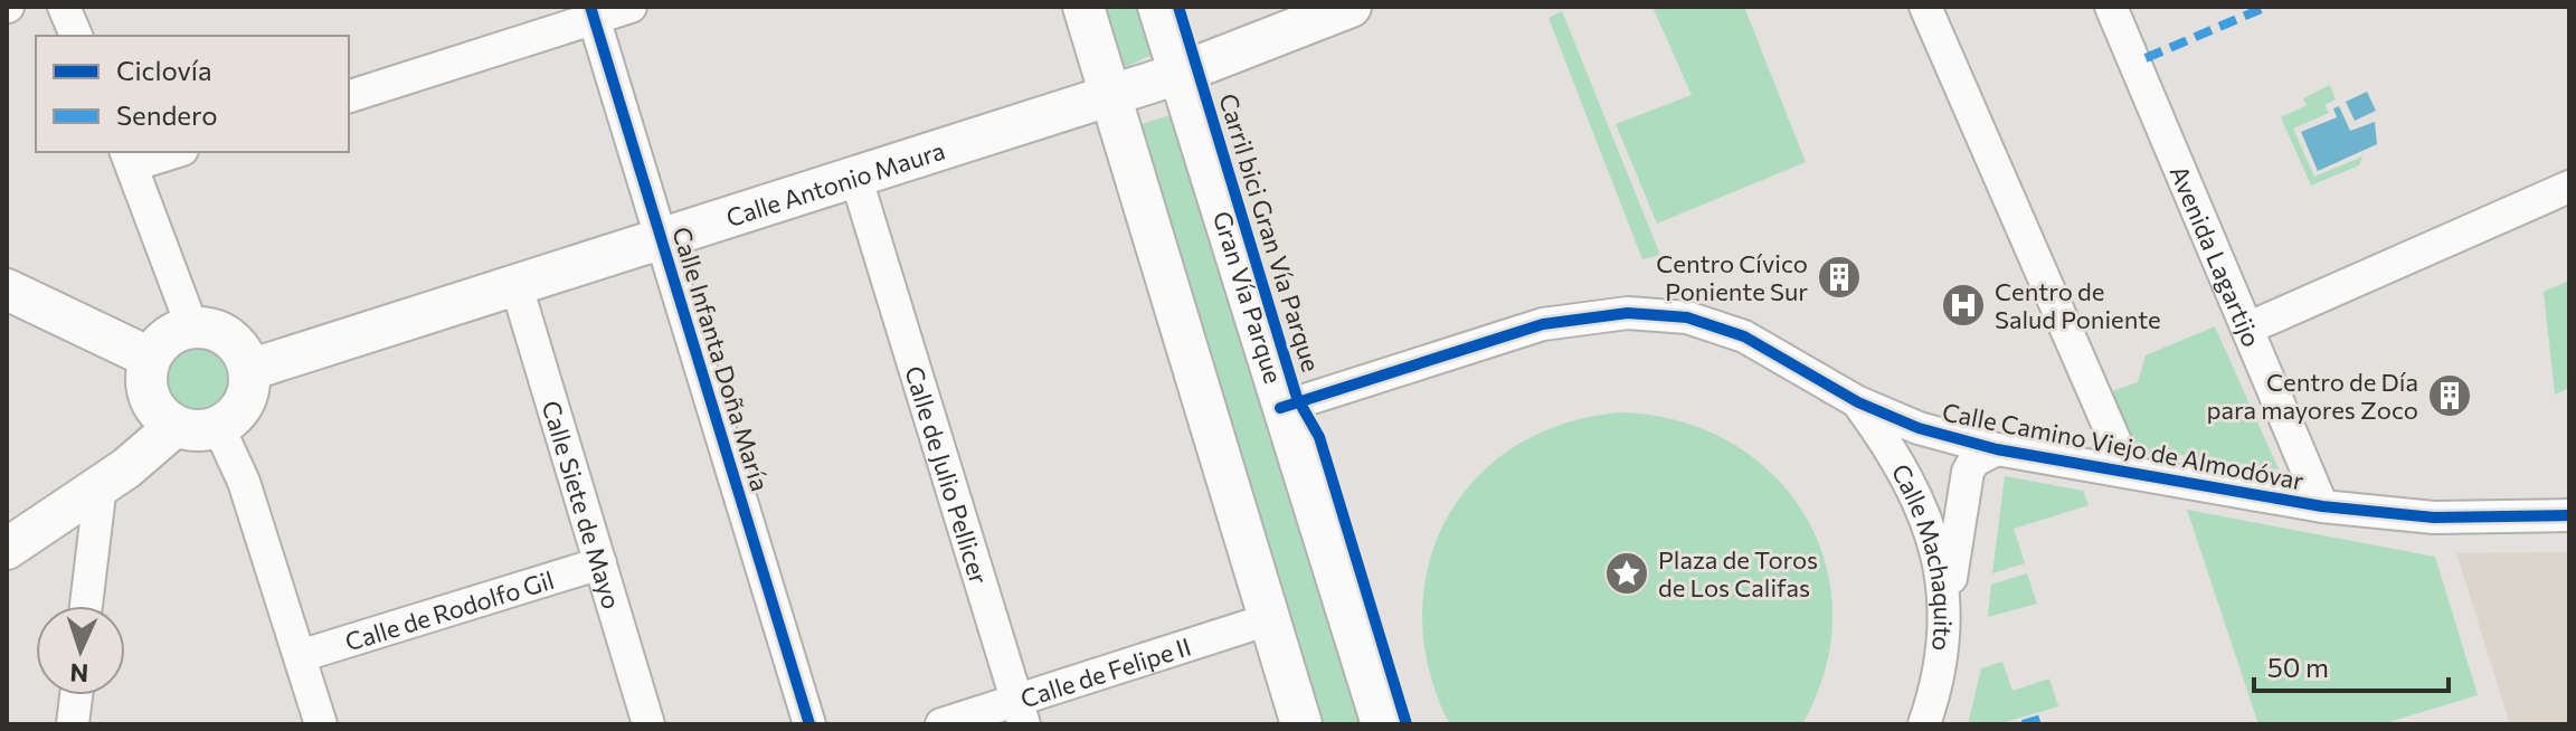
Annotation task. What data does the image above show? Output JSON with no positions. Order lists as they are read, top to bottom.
{
  "streets": {
    "main road": ["Calle Antonio Maura", "Gran Vía Parque"],
    "street": [
      "Avenida Lagartijo",
      "Calle Infanta Doña María",
      "Calle Camino Viejo de Almodóvar",
      "Calle de Julio Pellicer",
      "Calle Siete de Mayo",
      "Calle Machaquito",
      "Calle de Rodolfo Gil",
      "Calle de Felipe II"
    ],
    "cycle path": ["Carril bici Gran Vía Parque"]
  },
  "crossings": [
    ["Calle Antonio Maura", "Calle Infanta Doña María"],
    ["Calle Antonio Maura", "Calle de Julio Pellicer"],
    ["Calle Antonio Maura", "Calle Siete de Mayo"],
    ["Avenida Lagartijo", "Calle Camino Viejo de Almodóvar"],
    ["Gran Vía Parque", "Calle Camino Viejo de Almodóvar"],
    ["Calle Camino Viejo de Almodóvar", "Calle Machaquito"],
    ["Calle de Julio Pellicer", "Calle de Felipe II"],
    ["Calle Siete de Mayo", "Calle de Rodolfo Gil"]
  ],
  "places": {
    "building": ["Centro Cívico Poniente Sur", "Centro de Día para mayores Zoco"],
    "hospital": ["Centro de Salud Poniente"],
    "place": ["Plaza de Toros de Los Califas"]
  },
  "legend": ["Ciclovía", "Sendero"],
  "scale_bar": "50 m",
  "north": "bottom"
}
